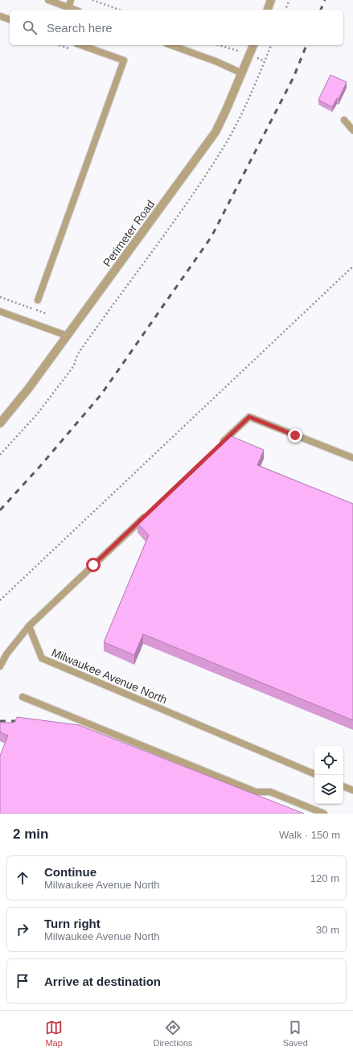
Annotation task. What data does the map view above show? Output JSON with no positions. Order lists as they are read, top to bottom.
{
  "streets": {
    "street": ["Perimeter Road"],
    "lane": ["Milwaukee Avenue North"]
  },
  "page": {
    "search": "Search here",
    "heading": ["2 min", "Walk · 150 m"],
    "list": [
      ["Continue", "Milwaukee Avenue North", "120 m"],
      ["Turn right", "Milwaukee Avenue North", "30 m"],
      "Arrive at destination"
    ],
    "nav": ["Map", "Directions", "Saved"]
  }
}
